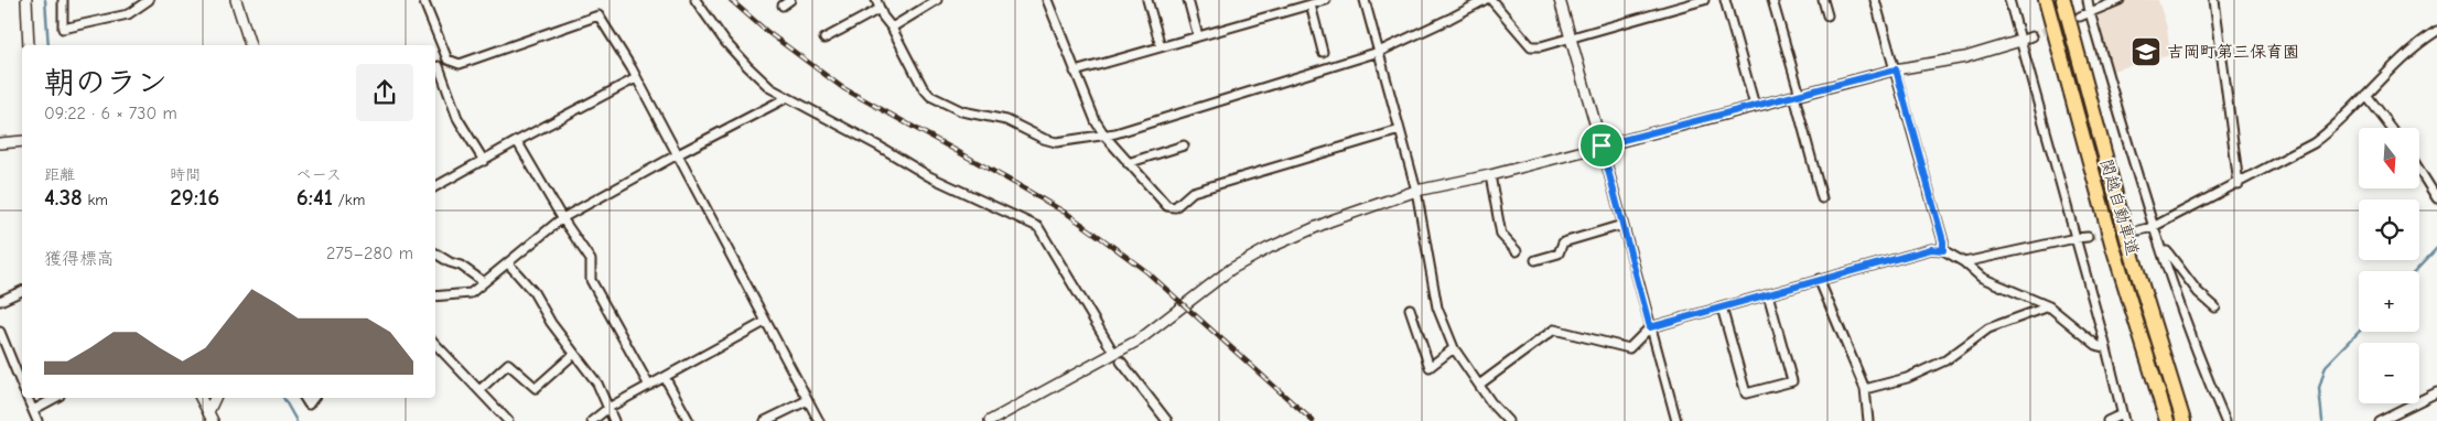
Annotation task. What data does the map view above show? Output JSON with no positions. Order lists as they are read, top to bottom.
{
  "streets": {
    "highway": ["関越自動車道"]
  },
  "places": {
    "school or university": ["吉岡町第三保育園"]
  },
  "north": "bottom",
  "page": {
    "heading": ["朝のラン", "09:22 · 6 × 730 m"],
    "map_buttons": ["+", "−"],
    "stats": [
      ["距離", "4.38 km"],
      ["時間", "29:16"],
      ["ペース", "6:41 /km"]
    ],
    "chart": ["獲得標高", "275–280 m"]
  }
}
